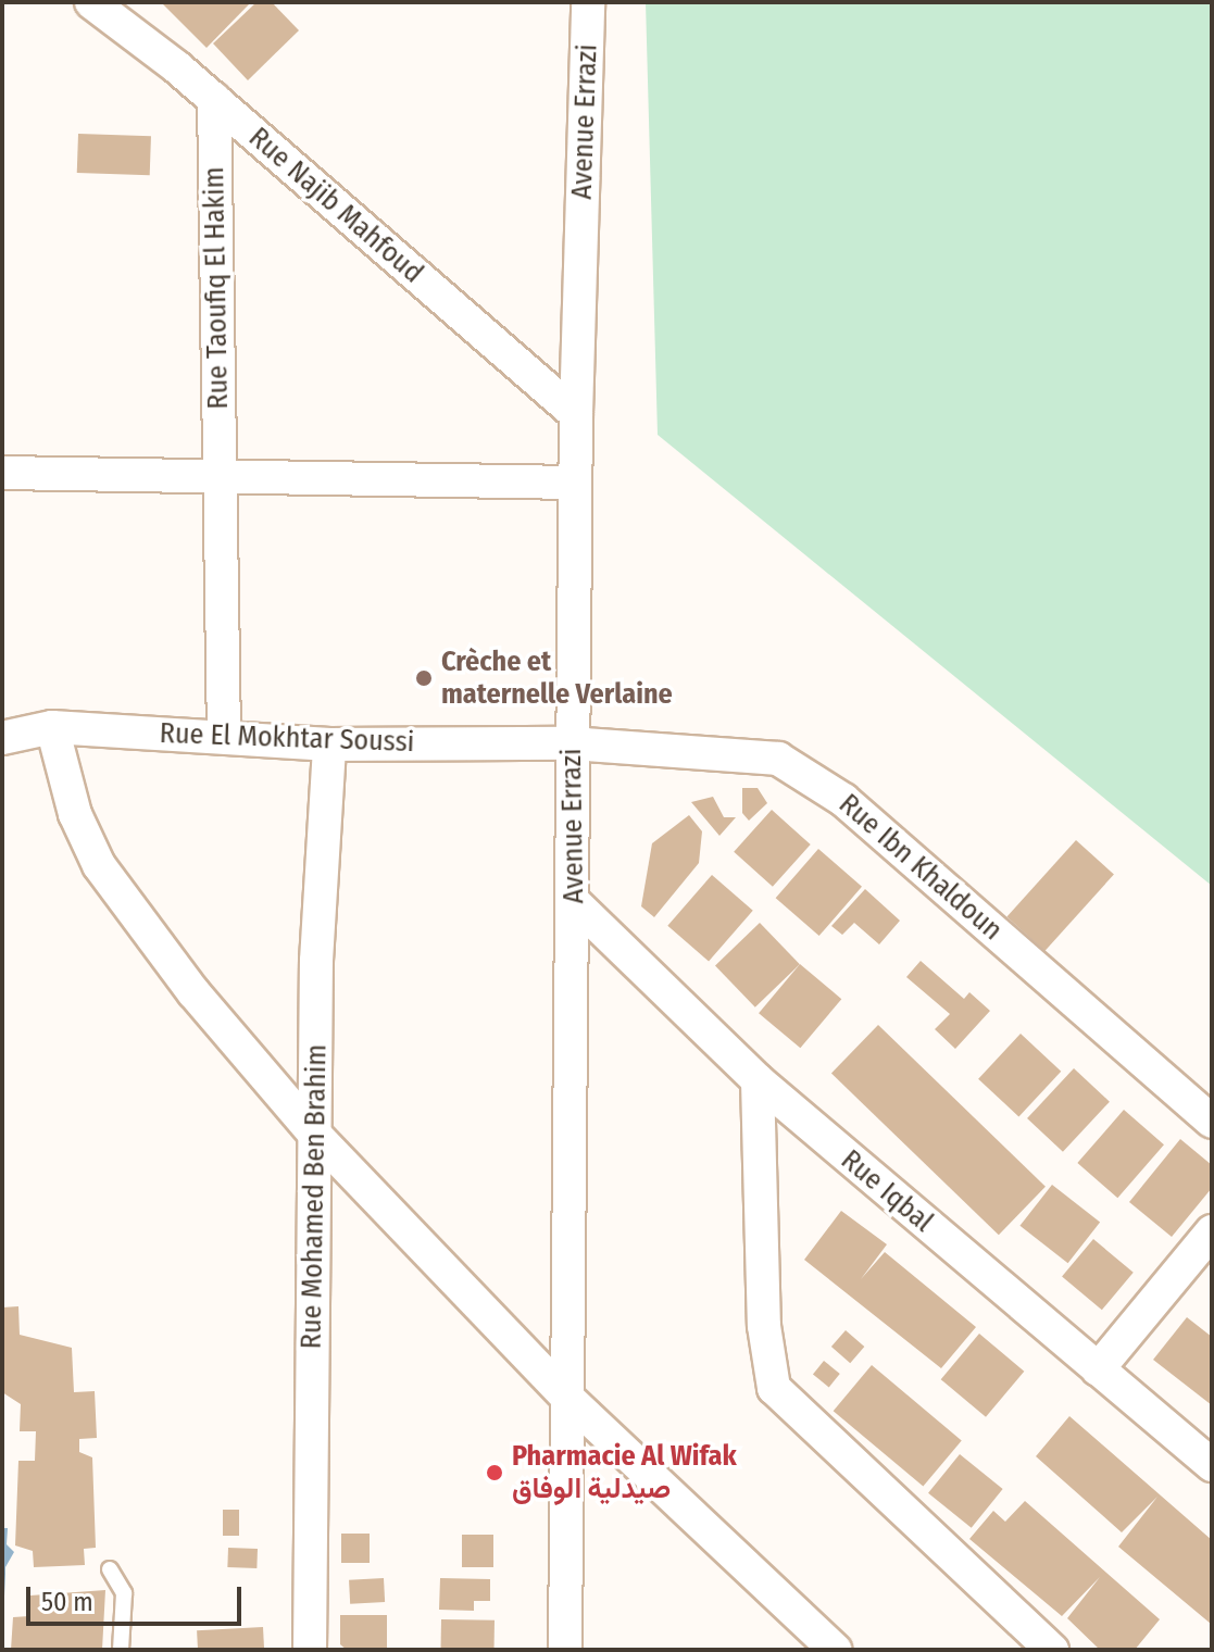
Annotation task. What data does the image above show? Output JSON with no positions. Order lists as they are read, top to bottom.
{
  "streets": {
    "street": [
      "Avenue Errazi",
      "Rue Najib Mahfoud",
      "Rue Taoufiq El Hakim",
      "Rue El Mokhtar Soussi",
      "Rue Ibn Khaldoun",
      "Rue Iqbal",
      "Rue Mohamed Ben Brahim"
    ]
  },
  "crossings": [
    ["Avenue Errazi", "Rue Najib Mahfoud"],
    ["Avenue Errazi", "Rue El Mokhtar Soussi"],
    ["Avenue Errazi", "Rue Ibn Khaldoun"],
    ["Avenue Errazi", "Rue Iqbal"],
    ["Rue Najib Mahfoud", "Rue Taoufiq El Hakim"],
    ["Rue Taoufiq El Hakim", "Rue El Mokhtar Soussi"],
    ["Rue El Mokhtar Soussi", "Rue Ibn Khaldoun"],
    ["Rue El Mokhtar Soussi", "Rue Mohamed Ben Brahim"]
  ],
  "places": ["Crèche et maternelle Verlaine", "Pharmacie Al Wifak صيدلية الوفاق"],
  "scale_bar": "50 m"
}
